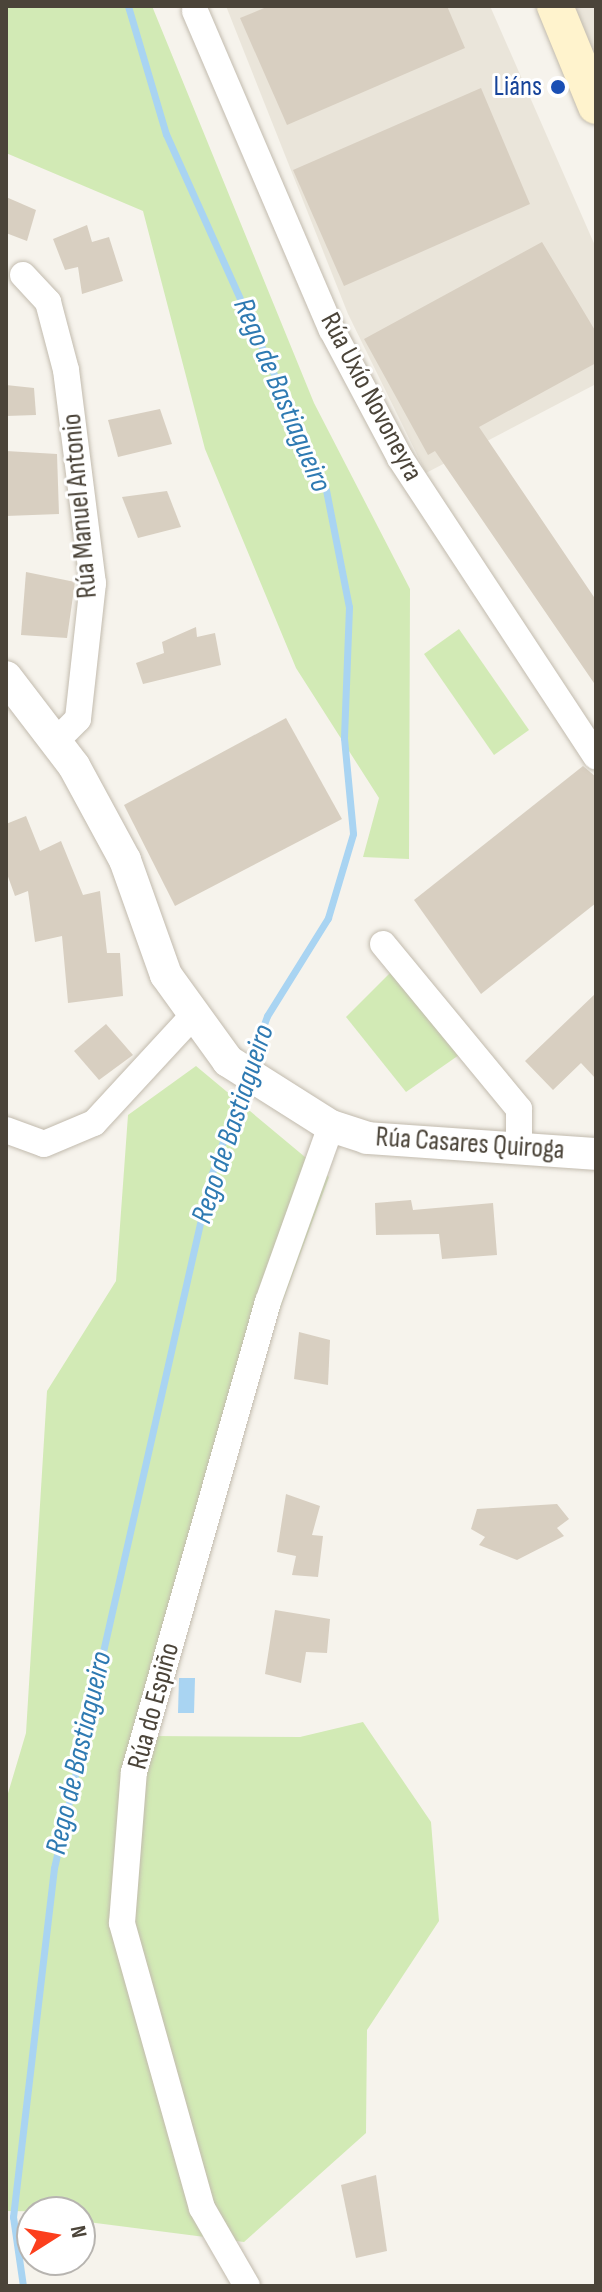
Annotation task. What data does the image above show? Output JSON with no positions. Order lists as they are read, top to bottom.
{
  "streets": {
    "street": [
      "Rúa Uxío Novoneyra",
      "Rúa Manuel Antonio",
      "Rúa Casares Quiroga",
      "Rúa do Espiño"
    ]
  },
  "crossings": [
    ["Rúa Manuel Antonio", "Rúa Casares Quiroga"],
    ["Rúa Casares Quiroga", "Rúa do Espiño"]
  ],
  "water": ["Rego de Bastiagueiro"],
  "places": ["Liáns"],
  "north": "right"
}
